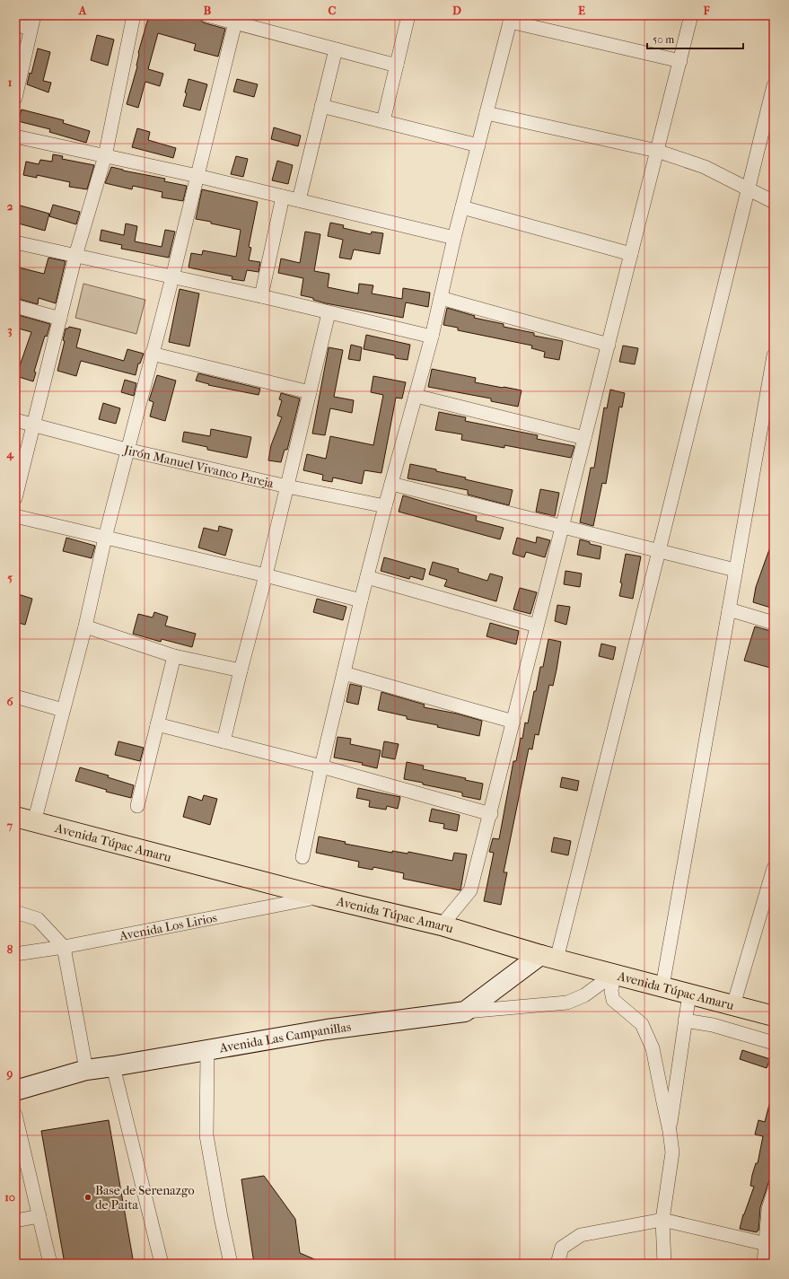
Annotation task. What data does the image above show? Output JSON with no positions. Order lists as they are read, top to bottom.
{
  "streets": {
    "main road": ["Avenida Túpac Amaru"],
    "street": ["Jirón Manuel Vivanco Pareja", "Avenida Los Lirios", "Avenida Las Campanillas"]
  },
  "crossings": [
    ["Avenida Túpac Amaru", "Avenida Los Lirios"],
    ["Avenida Túpac Amaru", "Avenida Las Campanillas"]
  ],
  "places": ["Base de Serenazgo de Paita"],
  "scale_bar": "50 m",
  "grid": {
    "columns": [
      "A",
      "B",
      "C",
      "D",
      "E",
      "F"
    ],
    "rows": [
      "1",
      "2",
      "3",
      "4",
      "5",
      "6",
      "7",
      "8",
      "9",
      "10"
    ]
  }
}
